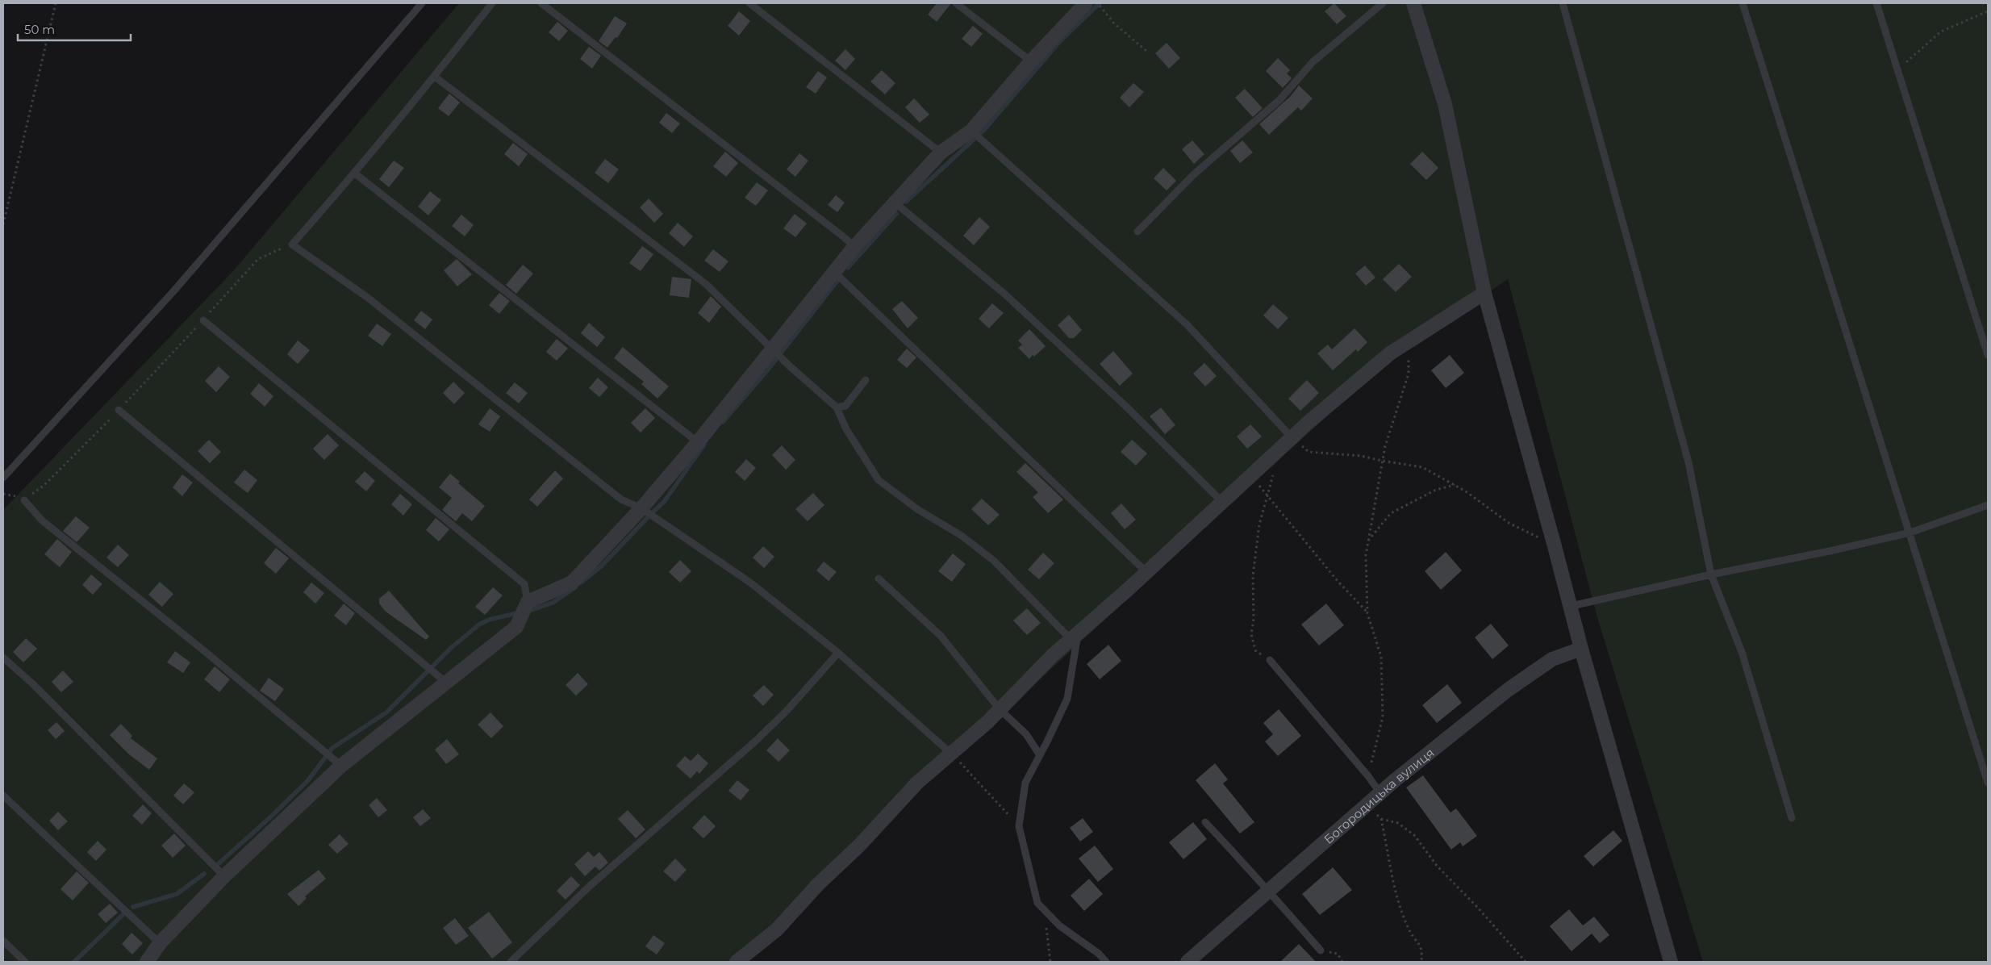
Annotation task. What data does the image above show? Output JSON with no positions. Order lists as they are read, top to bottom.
{
  "streets": {
    "street": ["Богородицька вулиця"]
  },
  "scale_bar": "50 m"
}
